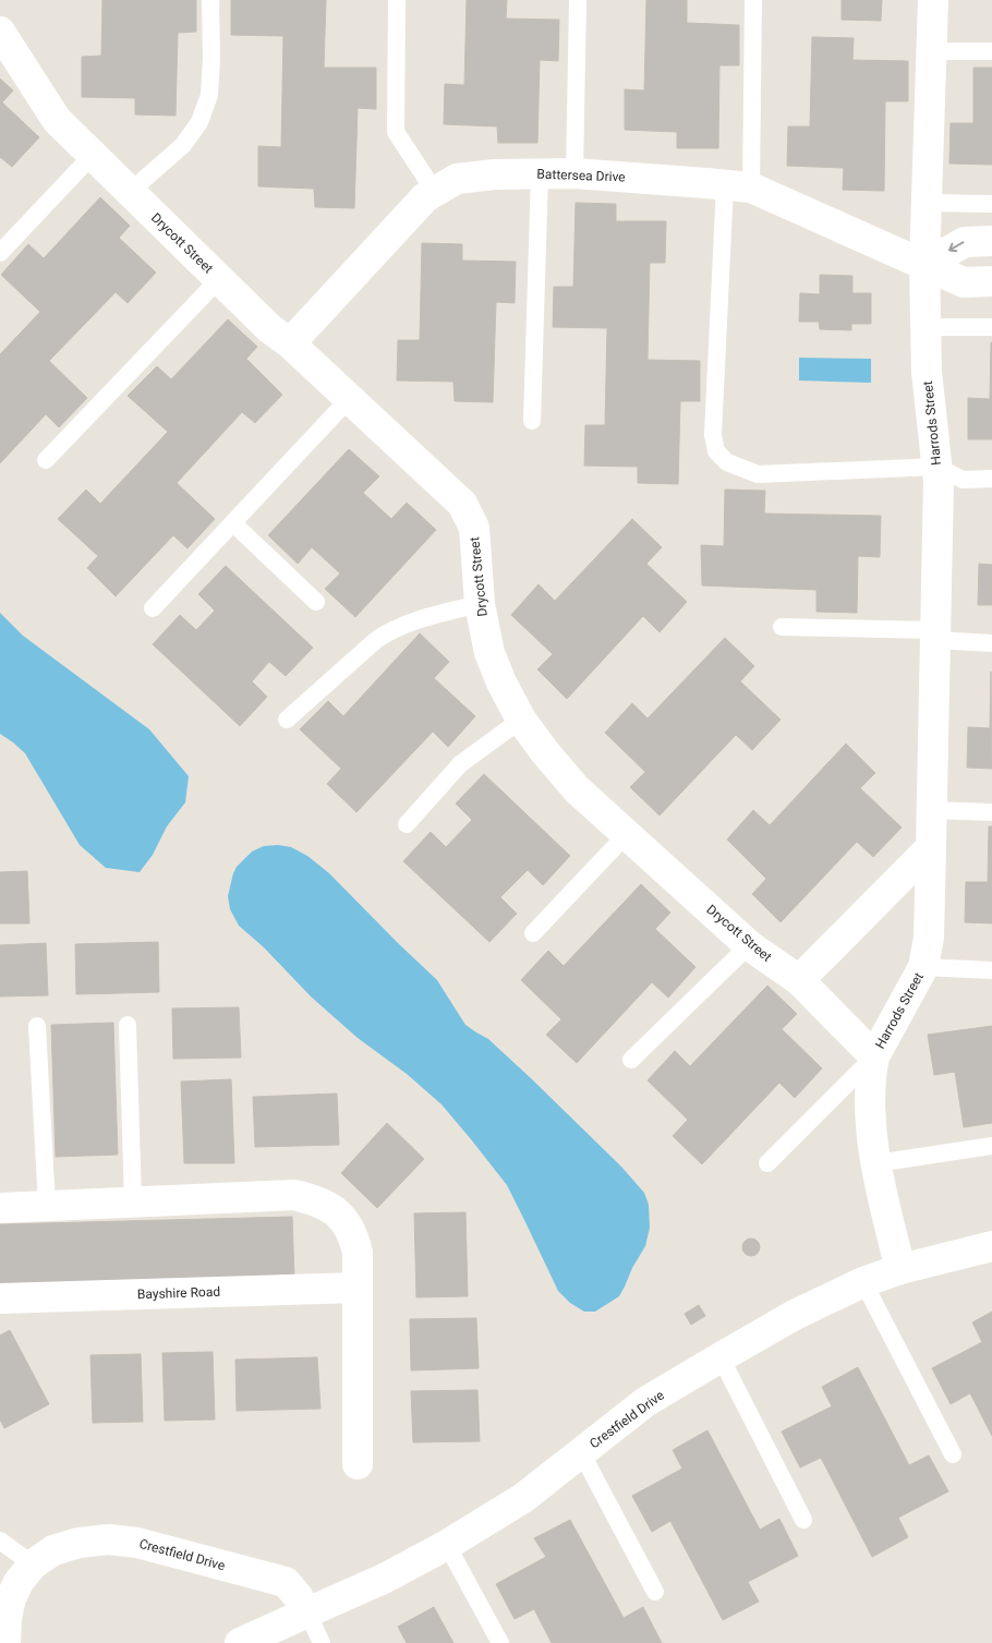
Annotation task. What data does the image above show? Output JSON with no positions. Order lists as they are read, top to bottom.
{
  "streets": {
    "street": [
      "Battersea Drive",
      "Drycott Street",
      "Harrods Street",
      "Bayshire Road",
      "Crestfield Drive"
    ]
  },
  "crossings": [
    ["Battersea Drive", "Drycott Street"],
    ["Battersea Drive", "Harrods Street"],
    ["Drycott Street", "Harrods Street"],
    ["Harrods Street", "Crestfield Drive"]
  ]
}
